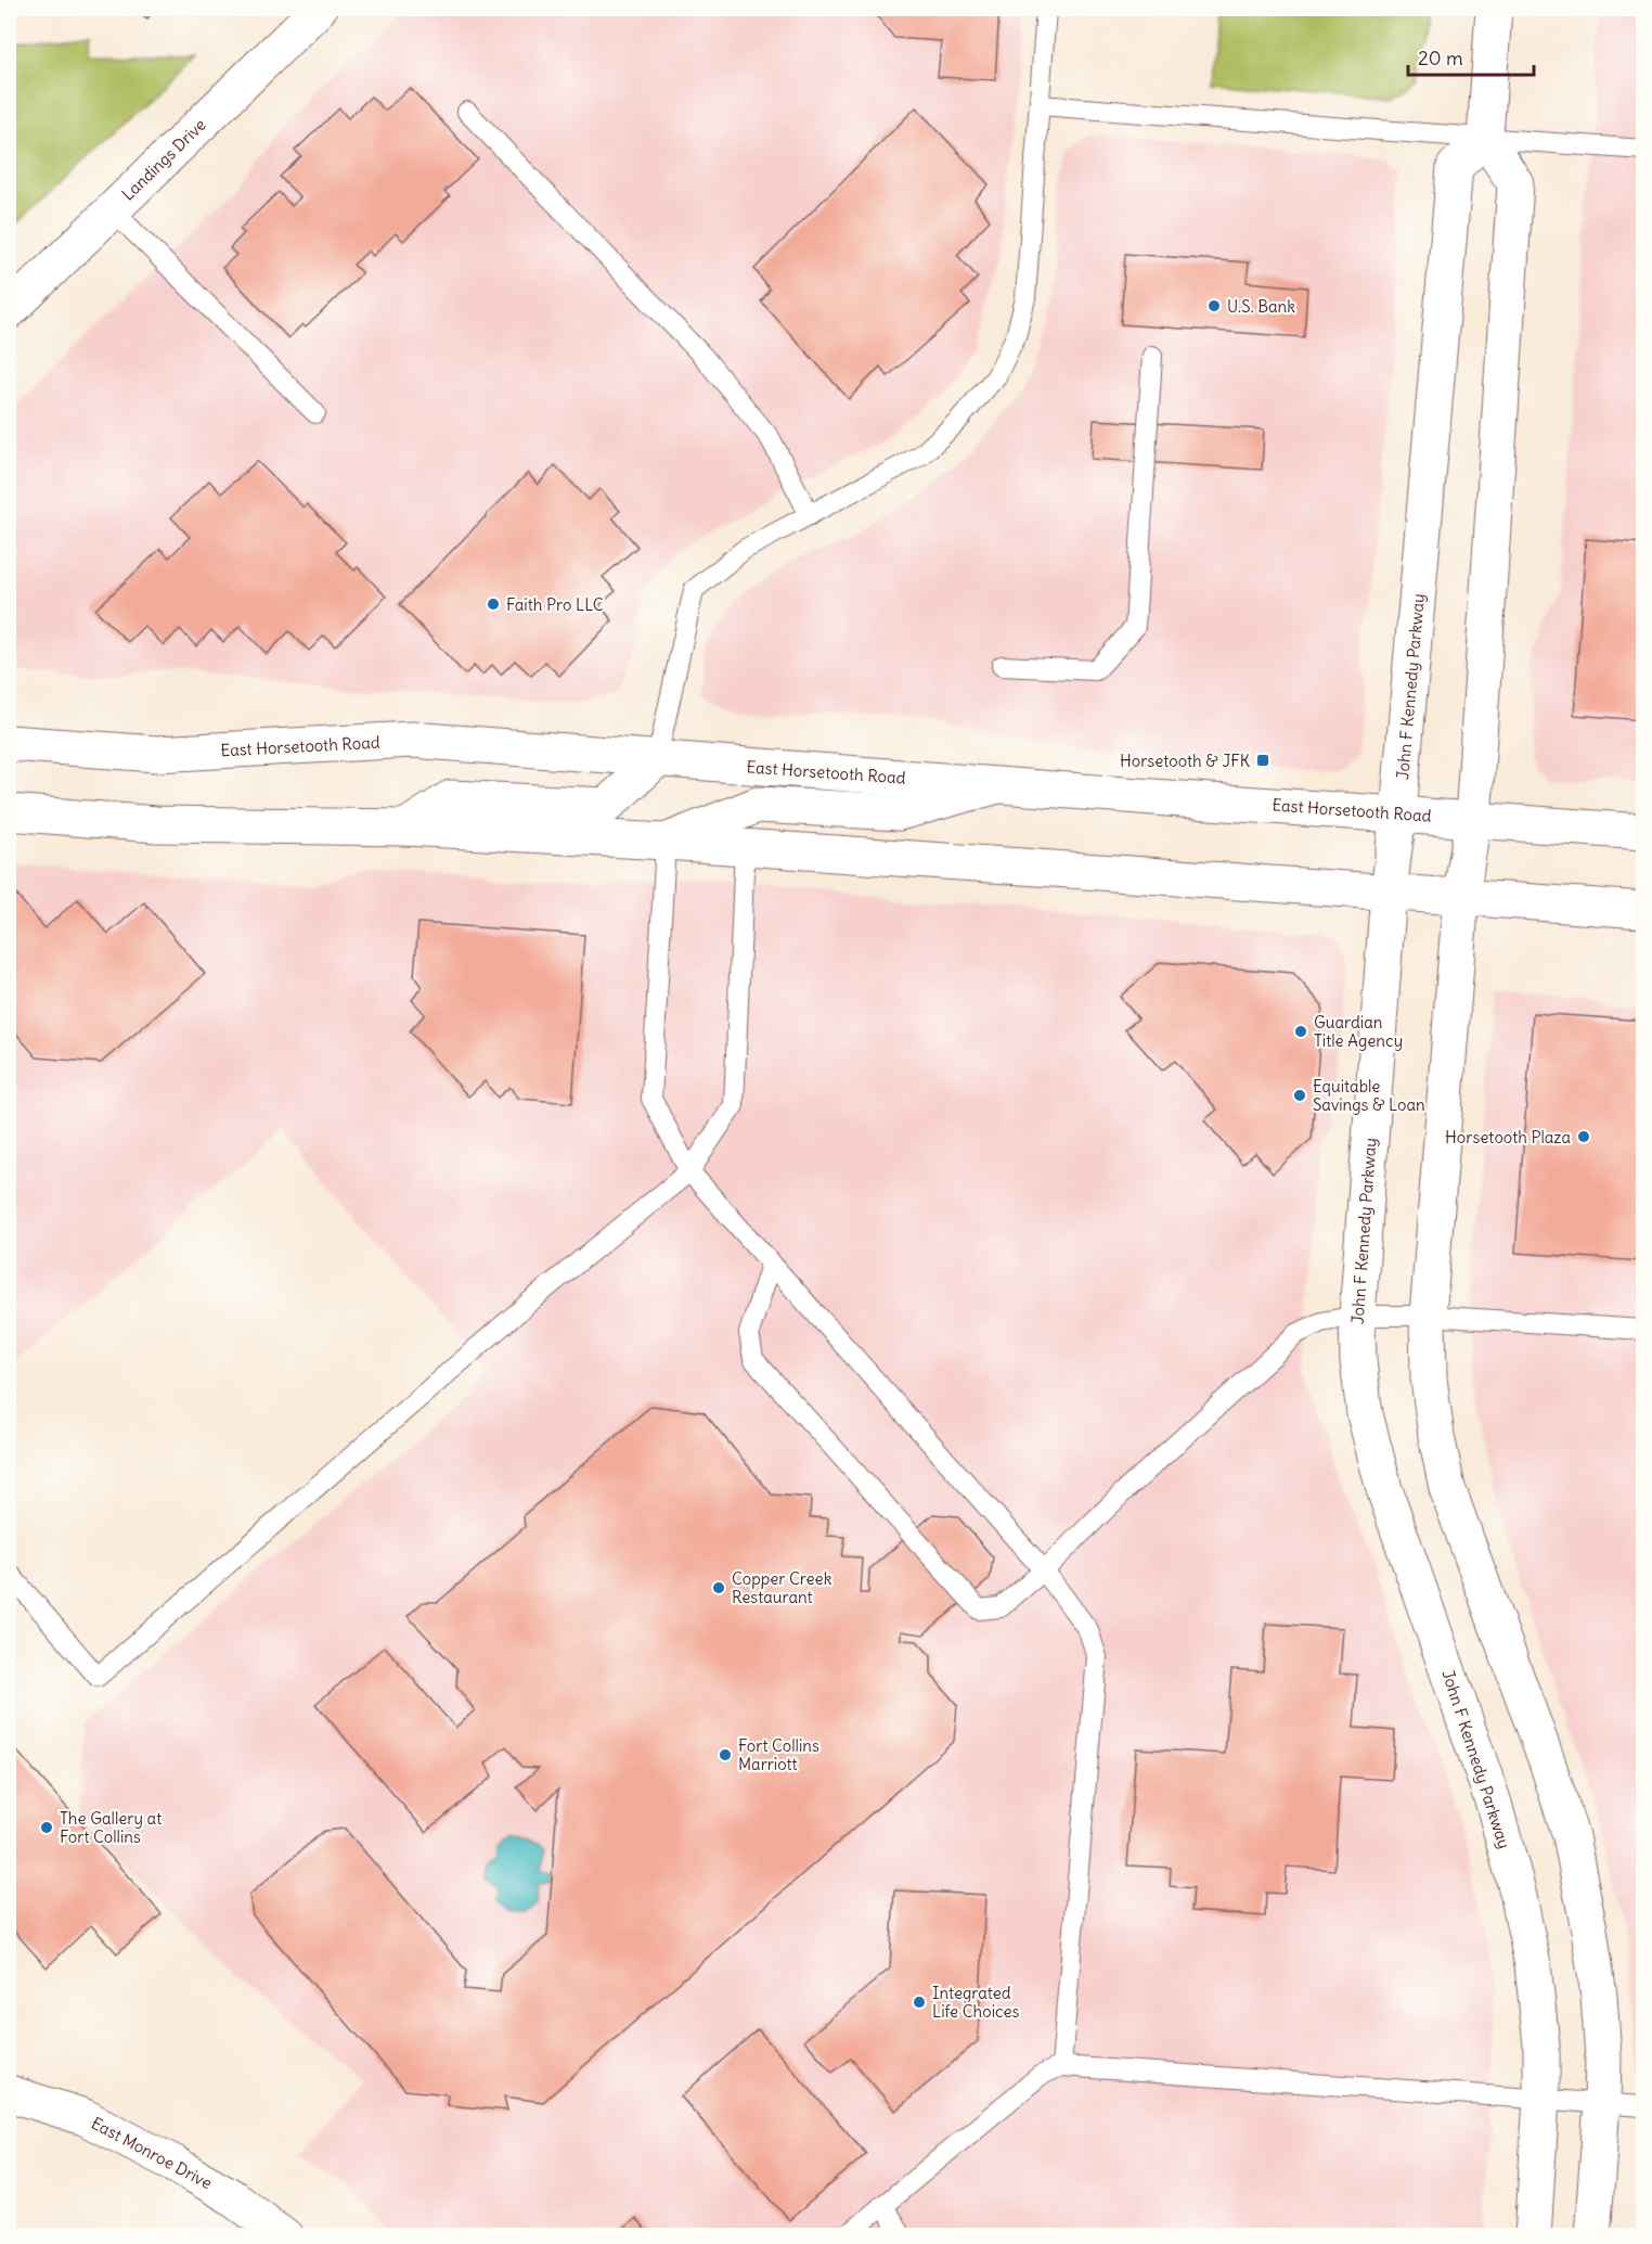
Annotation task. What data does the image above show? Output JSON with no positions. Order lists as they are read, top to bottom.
{
  "streets": {
    "street": [
      "Landings Drive",
      "John F Kennedy Parkway",
      "East Horsetooth Road",
      "East Monroe Drive"
    ]
  },
  "crossings": [
    ["John F Kennedy Parkway", "East Horsetooth Road"]
  ],
  "places": {
    "other": [
      "U.S. Bank",
      "Faith Pro LLC",
      "Guardian Title Agency",
      "Equitable Savings & Loan",
      "Horsetooth Plaza",
      "Copper Creek Restaurant",
      "Fort Collins Marriott",
      "The Gallery at Fort Collins",
      "Integrated Life Choices"
    ],
    "transit": ["Horsetooth & JFK"]
  },
  "scale_bar": "20 m"
}
